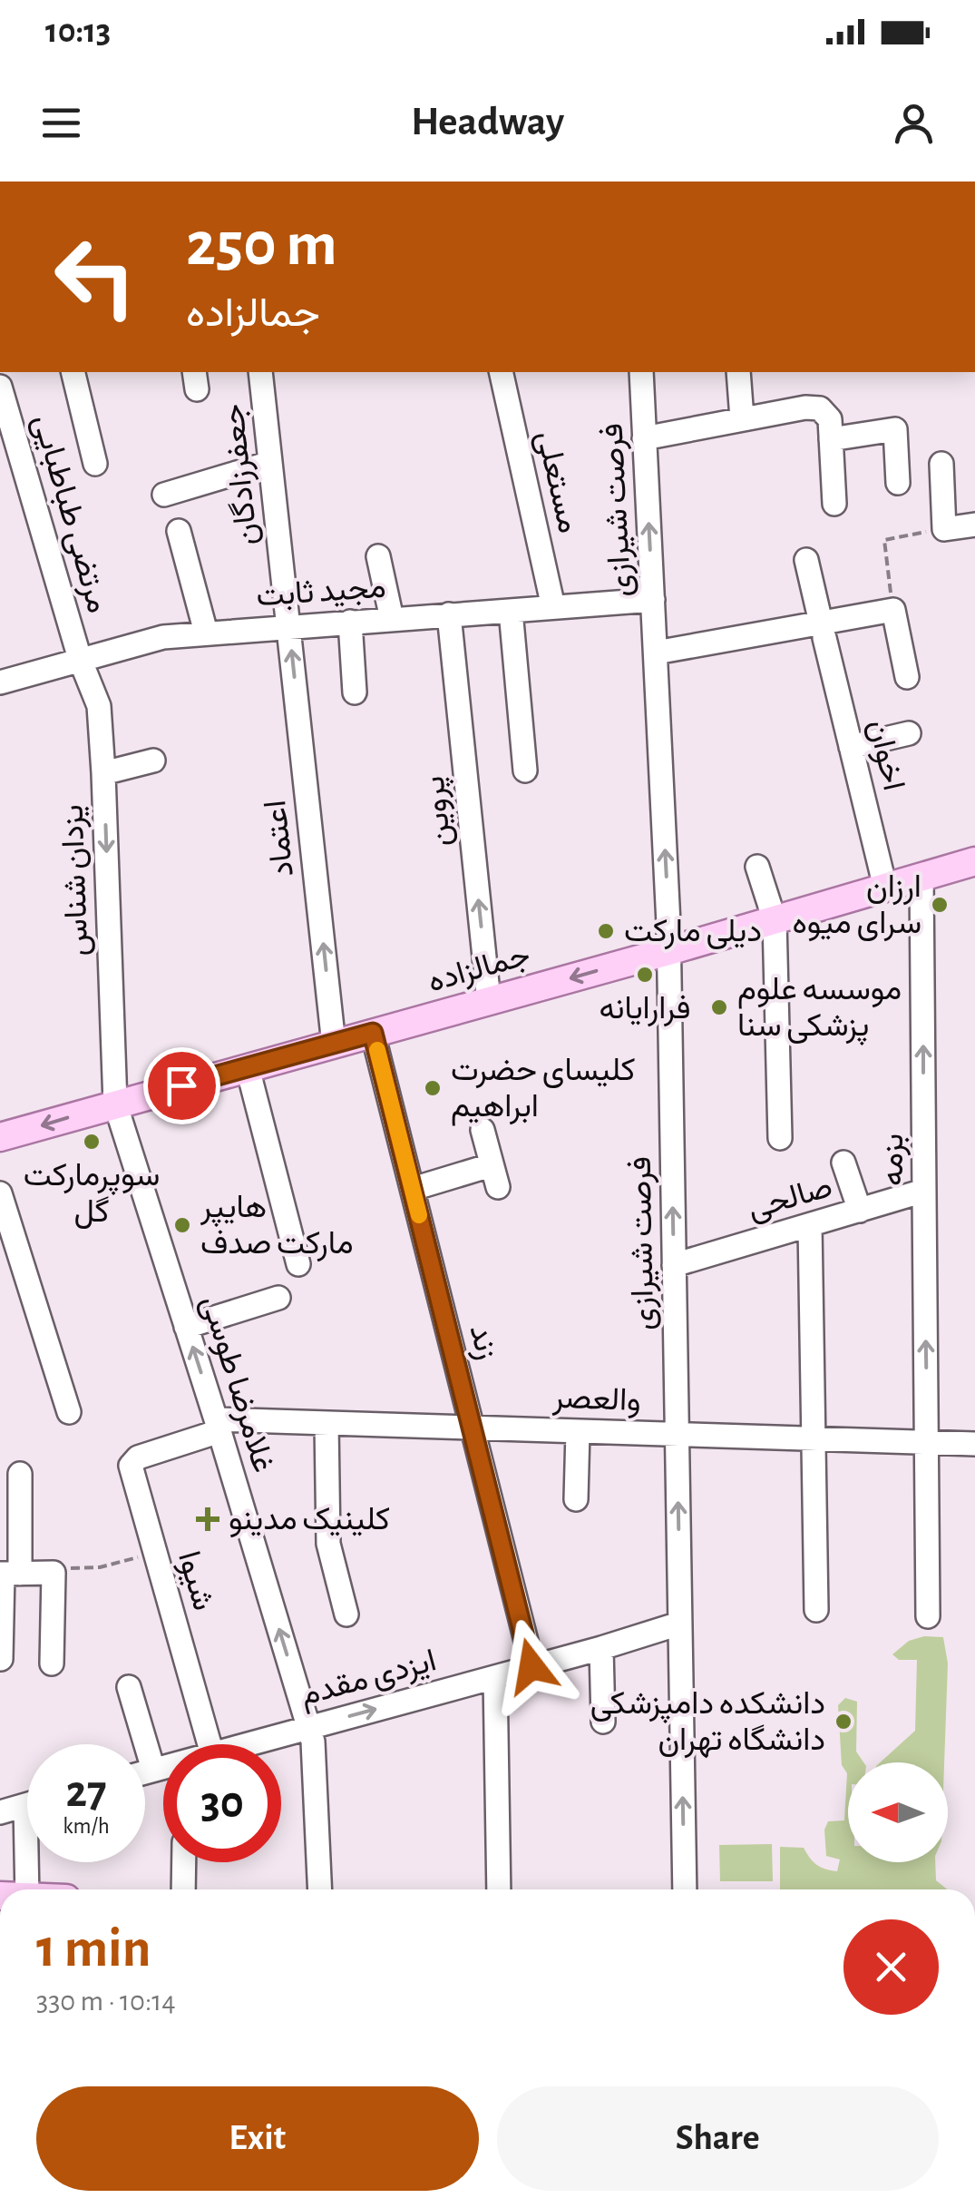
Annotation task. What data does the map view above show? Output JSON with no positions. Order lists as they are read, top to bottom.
{
  "streets": {
    "main road": ["جمالزاده"],
    "street": [
      "جعفرزادگان",
      "مستعلی",
      "فرصت شیرازی",
      "مرتضی طباطبایی",
      "مجید ثابت",
      "اخوان",
      "پروین",
      "اعتماد",
      "یزدان شناس",
      "بزمه",
      "صالحی",
      "زند",
      "غلامرضا طوسی",
      "والعصر",
      "شیوا",
      "ایزدی مقدم"
    ]
  },
  "crossings": [
    ["جعفرزادگان", "مجید ثابت"],
    ["جعفرزادگان", "اعتماد"],
    ["مستعلی", "مجید ثابت"],
    ["فرصت شیرازی", "مجید ثابت"],
    ["فرصت شیرازی", "جمالزاده"],
    ["فرصت شیرازی", "صالحی"],
    ["فرصت شیرازی", "والعصر"],
    ["فرصت شیرازی", "ایزدی مقدم"],
    ["مرتضی طباطبایی", "مجید ثابت"],
    ["مرتضی طباطبایی", "یزدان شناس"],
    ["مجید ثابت", "پروین"],
    ["مجید ثابت", "اعتماد"],
    ["مجید ثابت", "یزدان شناس"],
    ["اخوان", "جمالزاده"],
    ["پروین", "جمالزاده"],
    ["اعتماد", "جمالزاده"],
    ["یزدان شناس", "جمالزاده"],
    ["یزدان شناس", "غلامرضا طوسی"],
    ["جمالزاده", "بزمه"],
    ["جمالزاده", "زند"],
    ["جمالزاده", "غلامرضا طوسی"],
    ["بزمه", "صالحی"],
    ["بزمه", "والعصر"],
    ["زند", "والعصر"],
    ["زند", "ایزدی مقدم"],
    ["غلامرضا طوسی", "والعصر"],
    ["غلامرضا طوسی", "شیوا"],
    ["غلامرضا طوسی", "ایزدی مقدم"],
    ["والعصر", "شیوا"]
  ],
  "one_way": ["اعتماد", "یزدان شناس", "ایزدی مقدم"],
  "places": {
    "other": [
      "ارزان سرای میوه",
      "دیلی مارکت",
      "فرارایانه",
      "موسسه علوم پزشکی سنا",
      "کلیسای حضرت ابراهیم",
      "سوپرمارکت گل",
      "هايپر ماركت صدف",
      "دانشکده دامپزشکی دانشگاه تهران"
    ],
    "health": ["کلینیک مدینو"]
  },
  "north": "left",
  "page": {
    "status": "10:13",
    "header": "Headway",
    "turn": ["250 m", "جمالزاده"],
    "speed": "27 km/h",
    "limit": "30",
    "heading": ["1 min", "330 m · 10:14"],
    "buttons": ["Exit", "Share"]
  }
}
